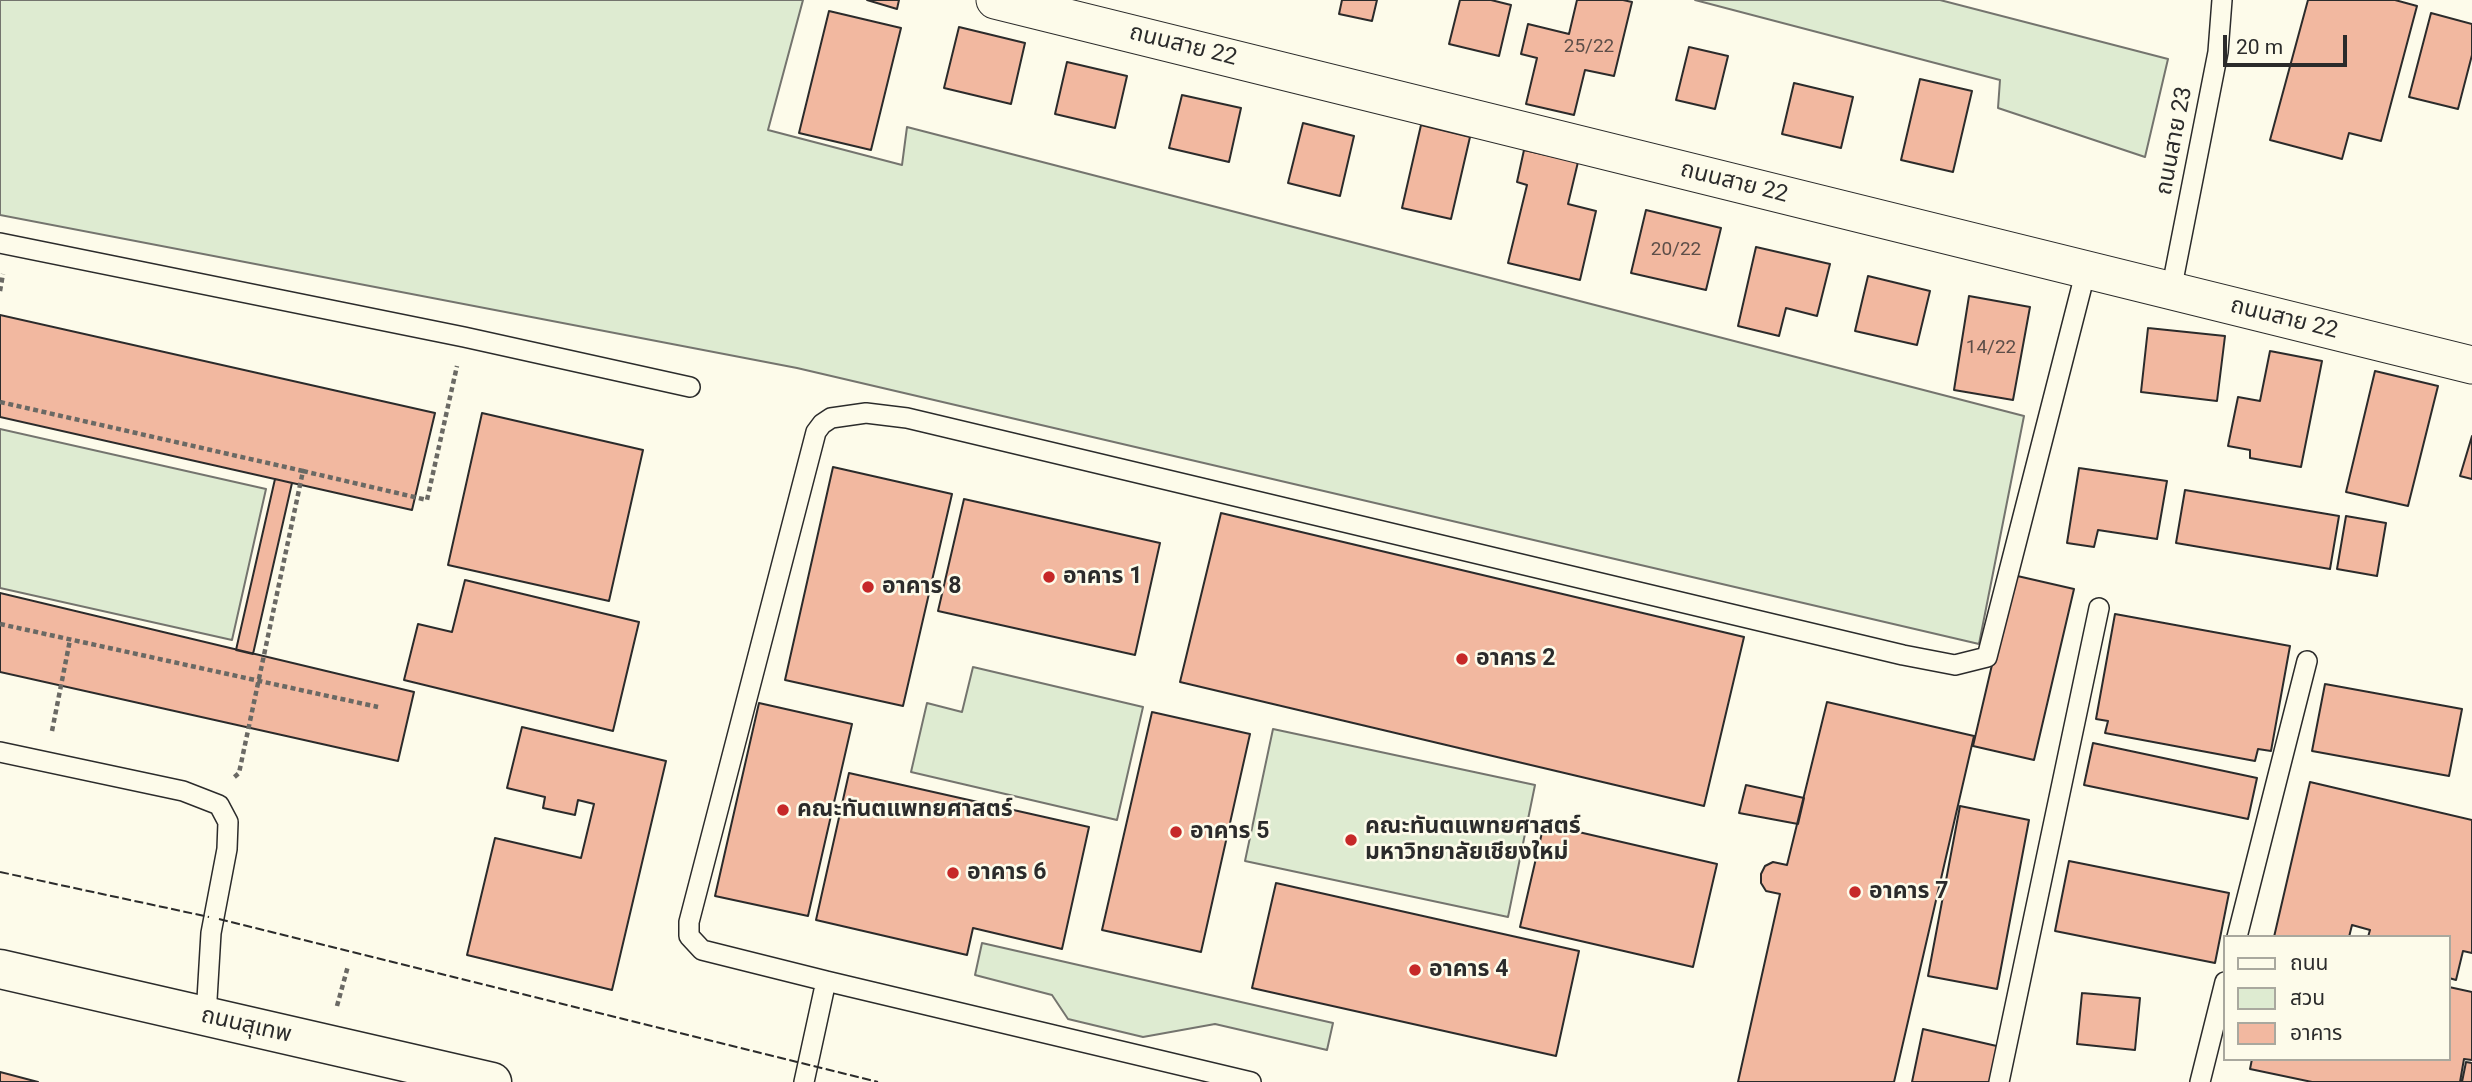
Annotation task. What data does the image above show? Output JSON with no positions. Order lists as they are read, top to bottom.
{
  "streets": {
    "main road": ["ถนนสุเทพ"],
    "street": ["ถนนสาย 22"],
    "lane": ["ถนนสาย 23"]
  },
  "crossings": [
    ["ถนนสาย 22", "ถนนสาย 23"]
  ],
  "places": [
    "อาคาร 1",
    "อาคาร 8",
    "อาคาร 2",
    "คณะทันตแพทยศาสตร์",
    "อาคาร 5",
    "คณะทันตแพทยศาสตร์ มหาวิทยาลัยเชียงใหม่",
    "อาคาร 6",
    "อาคาร 7",
    "อาคาร 4"
  ],
  "house_numbers": ["25/22", "20/22", "14/22"],
  "legend": ["ถนน", "สวน", "อาคาร"],
  "scale_bar": "20 m"
}
